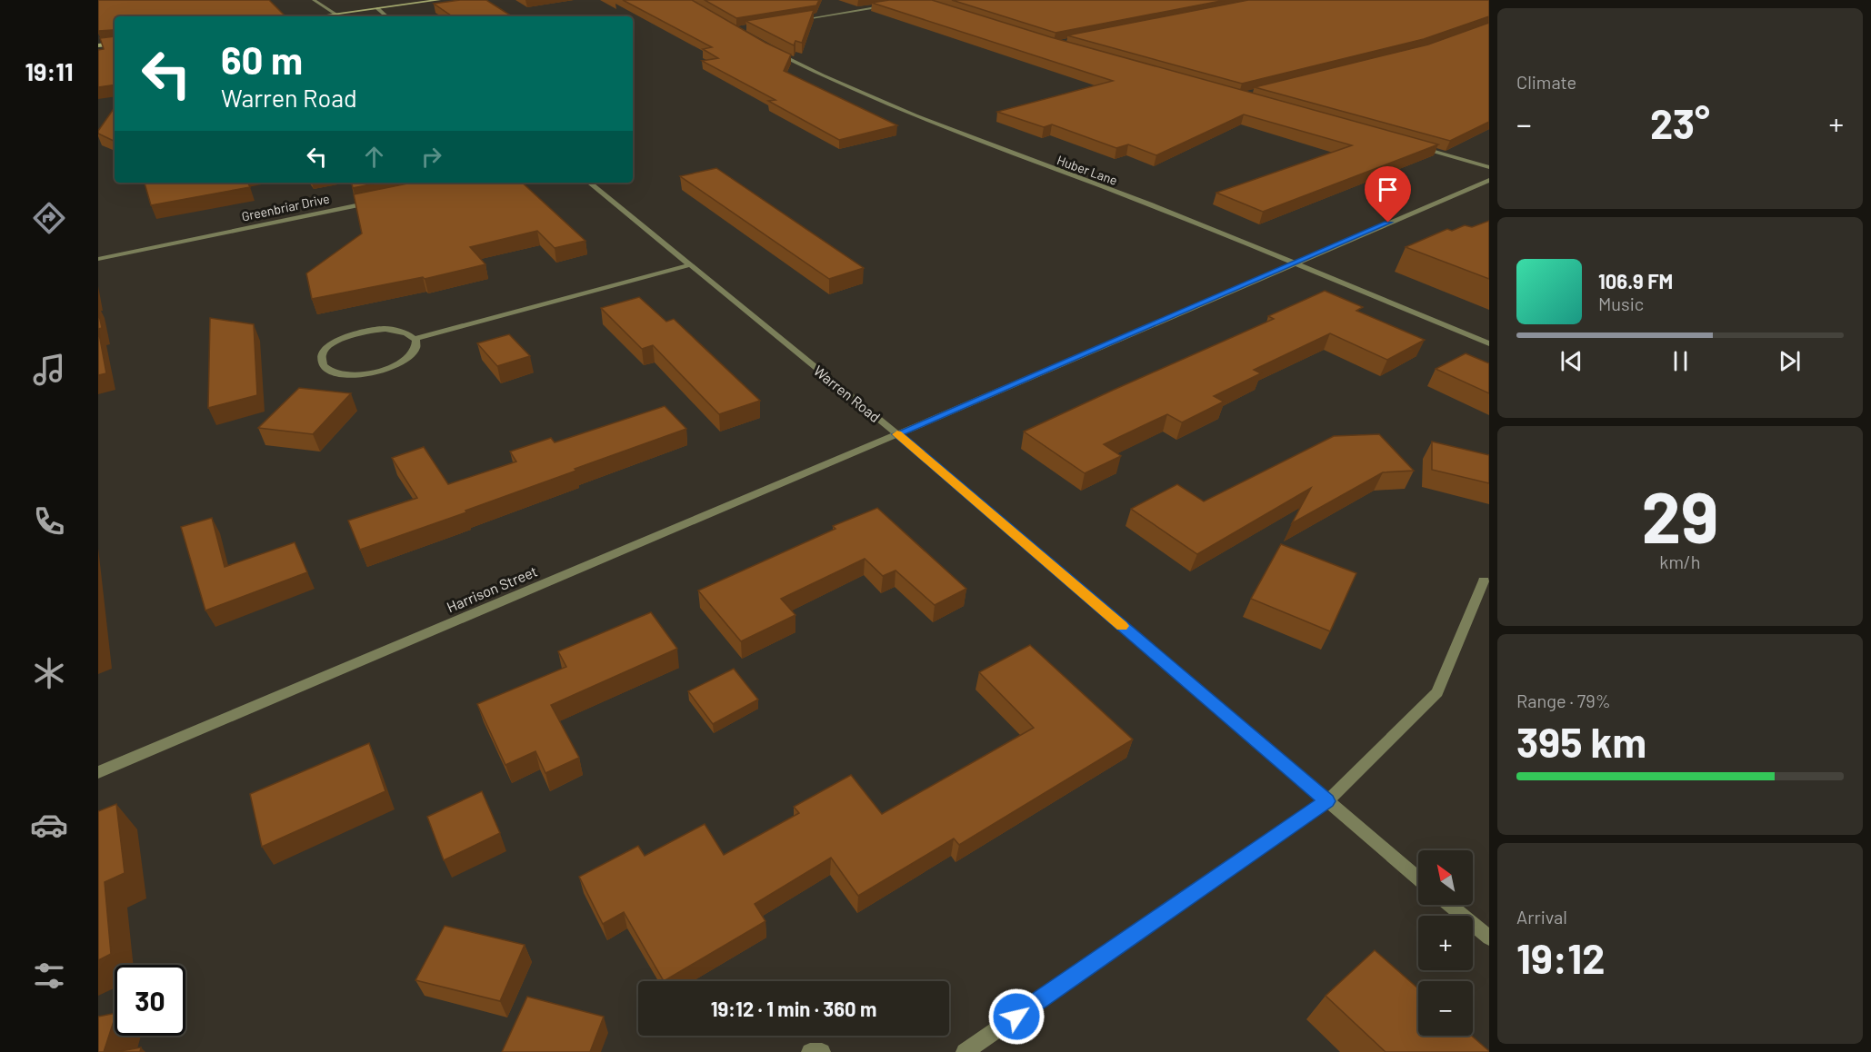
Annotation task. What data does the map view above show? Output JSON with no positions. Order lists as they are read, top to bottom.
{
  "streets": {
    "street": [
      "Huber Lane",
      "Greenbriar Drive",
      "Warren Road",
      "Harrison Street"
    ]
  },
  "crossings": [
    ["Huber Lane", "Harrison Street"],
    ["Warren Road", "Harrison Street"]
  ],
  "north": "top left",
  "page": {
    "tabs": "19:11",
    "tile": [
      "Climate",
      ["29", "km/h"],
      ["Range · 79%", "395 km"],
      ["Arrival", "19:12"]
    ],
    "turn": ["60 m", "Warren Road"],
    "heat": ["−", "23°", "+"],
    "song": ["106.9 FM", "Music"],
    "map_buttons": ["+", "−"],
    "limit": "30",
    "trip": "19:12 · 1 min · 360 m"
  }
}
